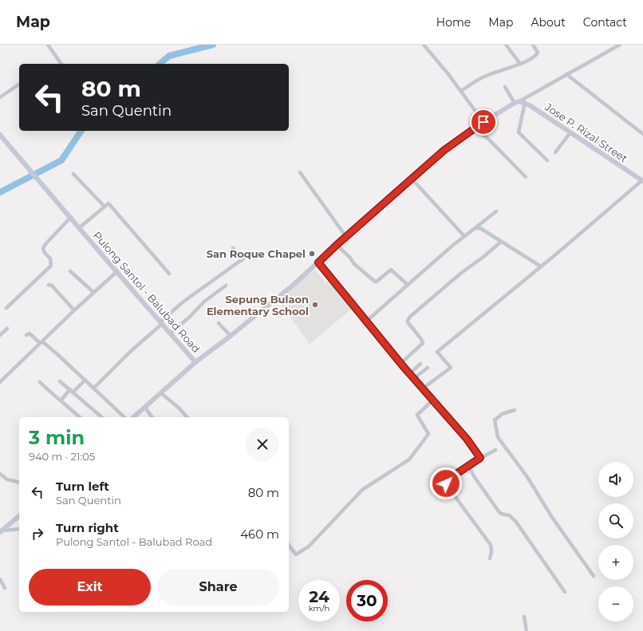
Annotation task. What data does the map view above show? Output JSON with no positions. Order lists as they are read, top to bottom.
{
  "streets": {
    "street": ["Jose P. Rizal Street", "Pulong Santol - Balubad Road"]
  },
  "crossings": [
    ["Jose P. Rizal Street", "Pulong Santol - Balubad Road"]
  ],
  "places": ["San Roque Chapel", "Sepung Bulaon Elementary School"],
  "page": {
    "header": "Map",
    "nav": [
      "Home",
      "Map",
      "About",
      "Contact"
    ],
    "turn": ["80 m", "San Quentin"],
    "heading": ["3 min", "940 m · 21:05"],
    "map_buttons": ["+", "−"],
    "list": [
      {
        "name": "Turn left",
        "note": "San Quentin",
        "value": "80 m"
      },
      {
        "name": "Turn right",
        "note": "Pulong Santol - Balubad Road",
        "value": "460 m"
      }
    ],
    "buttons": ["Exit", "Share"],
    "speed": "24 km/h",
    "limit": "30"
  }
}
